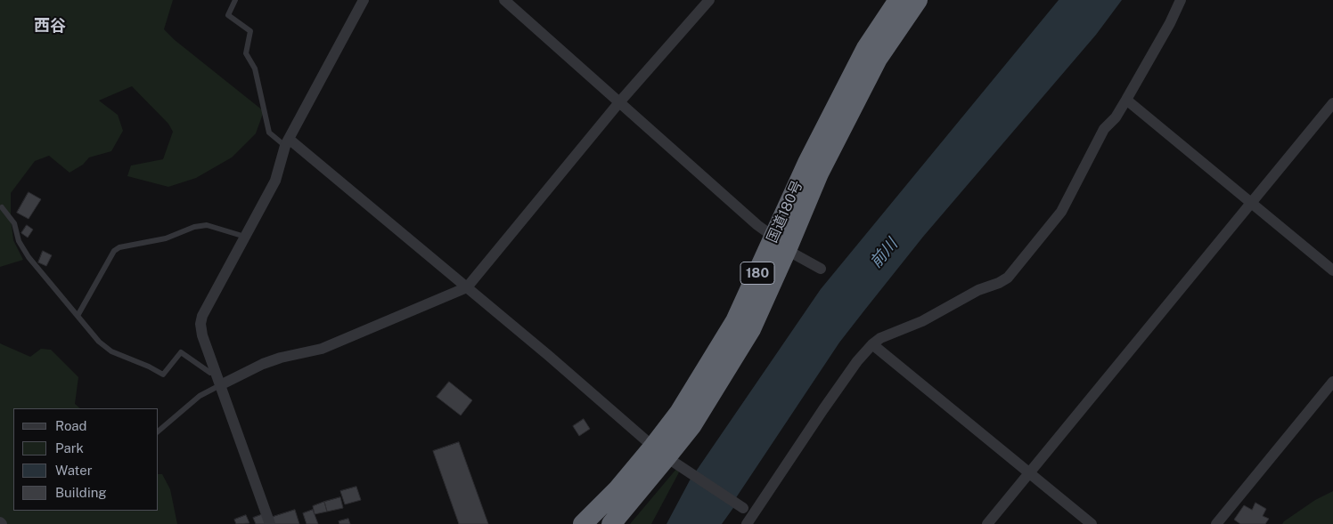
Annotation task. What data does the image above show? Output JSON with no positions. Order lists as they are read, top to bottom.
{
  "streets": {
    "highway": ["国道180号", "180"]
  },
  "districts": ["西谷"],
  "water": ["前川"],
  "legend": [
    "Road",
    "Park",
    "Water",
    "Building"
  ]
}
